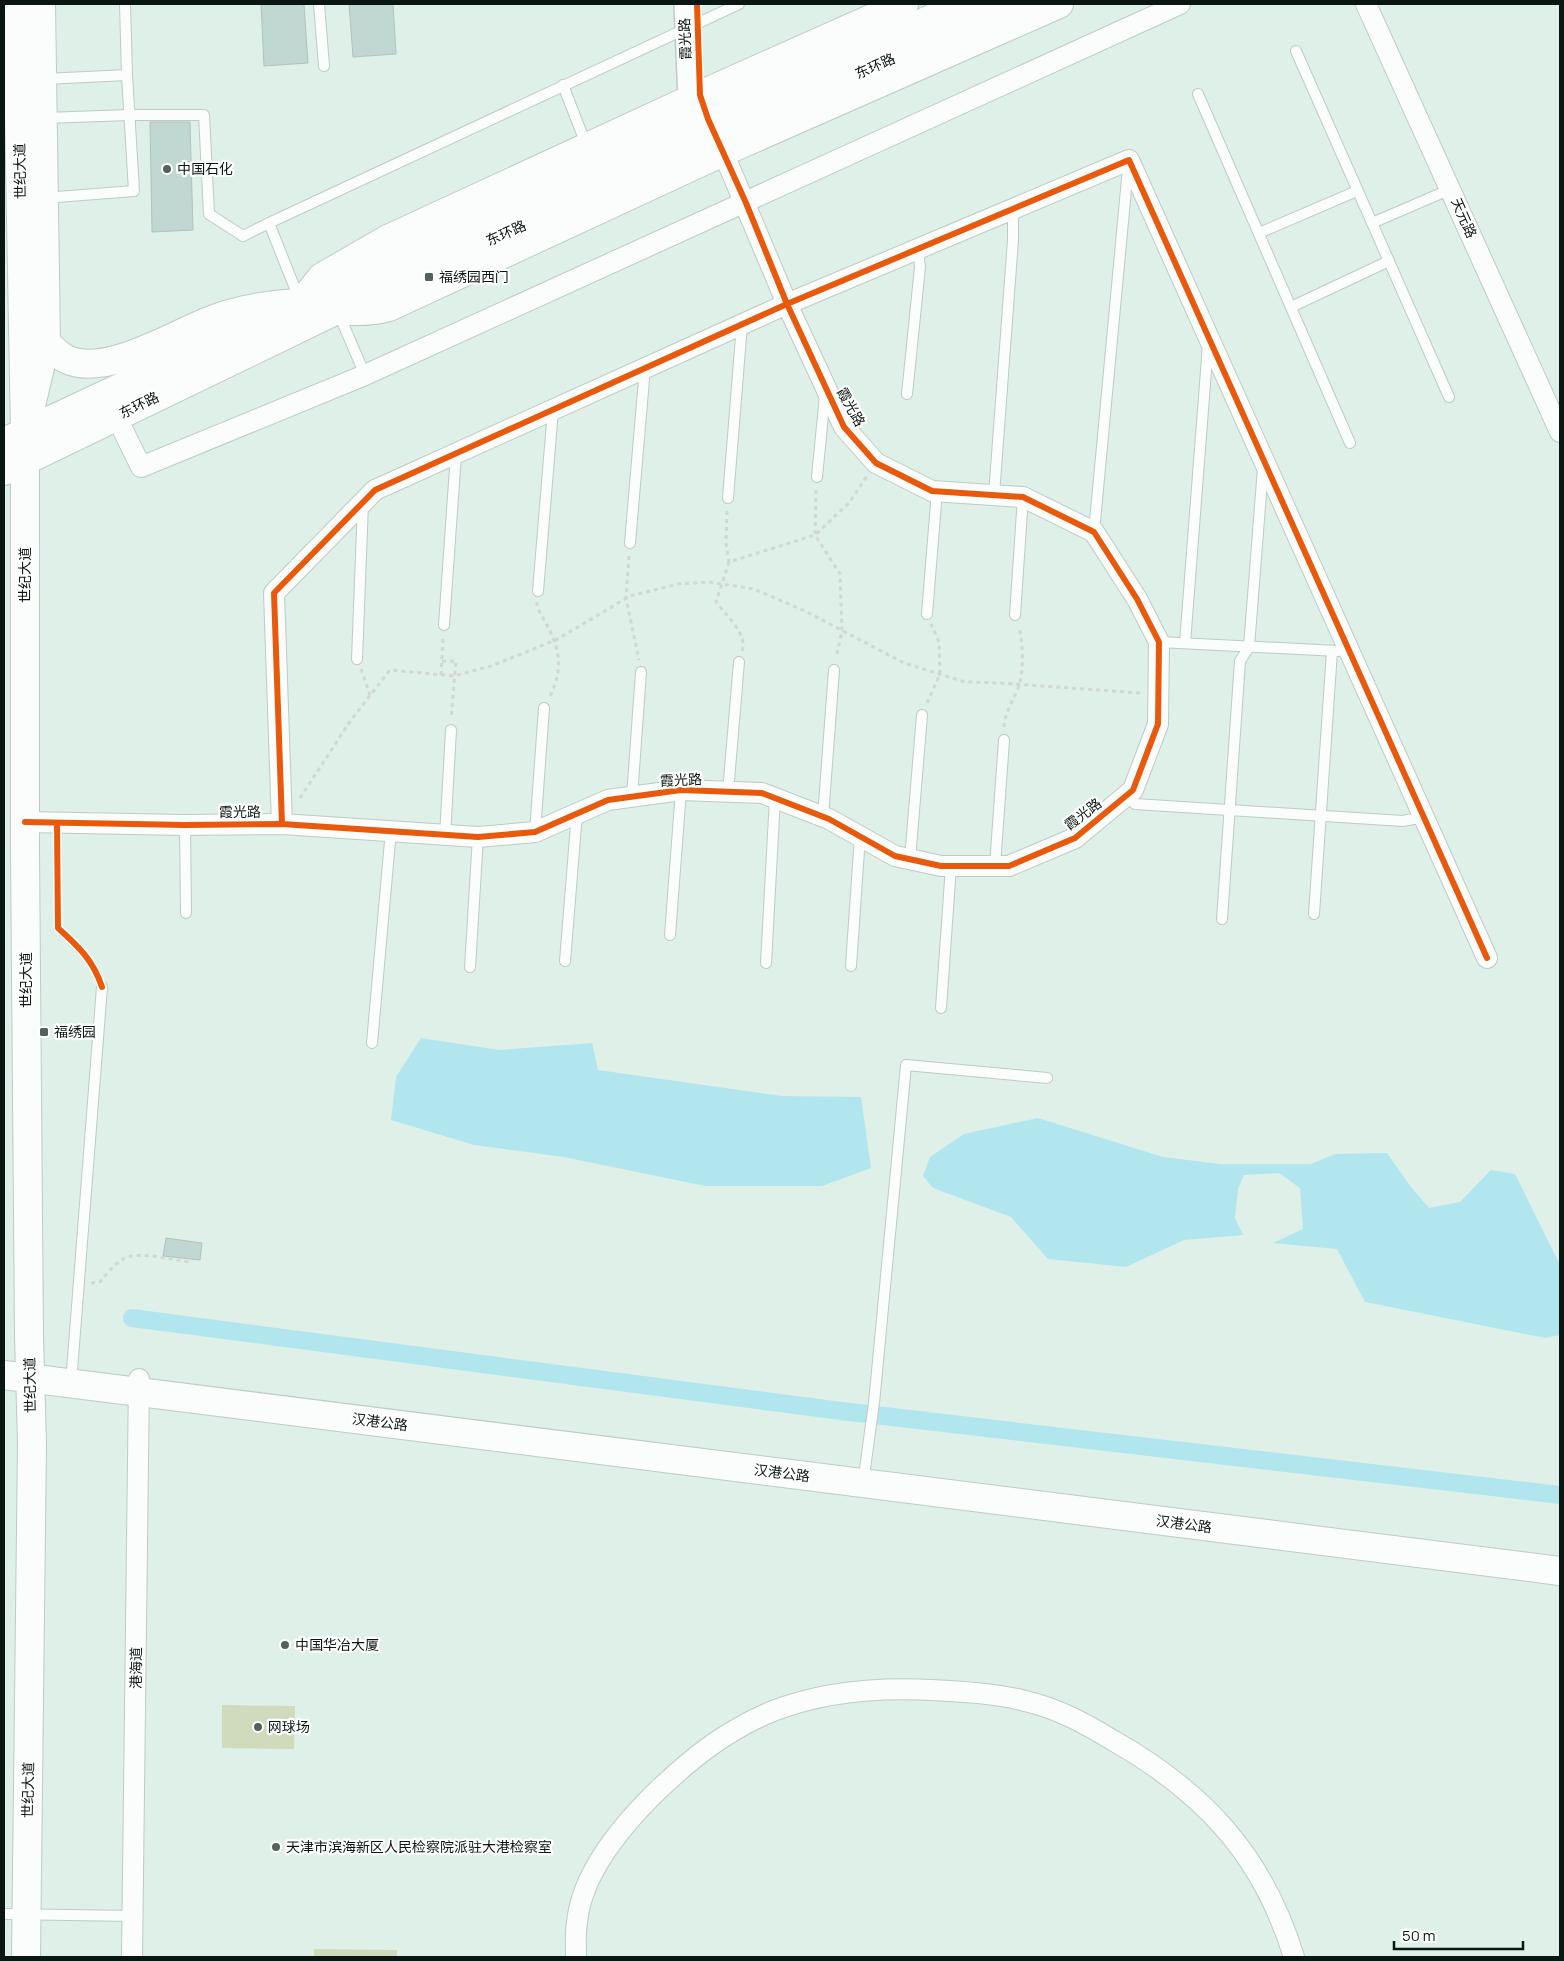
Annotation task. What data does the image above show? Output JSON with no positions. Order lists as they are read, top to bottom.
{
  "streets": {
    "main road": ["东环路", "世纪大道", "汉港公路"],
    "street": ["霞光路", "天元路", "港海道"]
  },
  "crossings": [
    ["霞光路", "东环路"],
    ["霞光路", "世纪大道"],
    ["东环路", "世纪大道"],
    ["世纪大道", "汉港公路"],
    ["汉港公路", "港海道"]
  ],
  "places": {
    "other": [
      "中国石化",
      "中国华冶大厦",
      "网球场",
      "天津市滨海新区人民检察院派驻大港检察室"
    ],
    "transit": ["福绣园西门", "福绣园"]
  },
  "scale_bar": "50 m"
}
